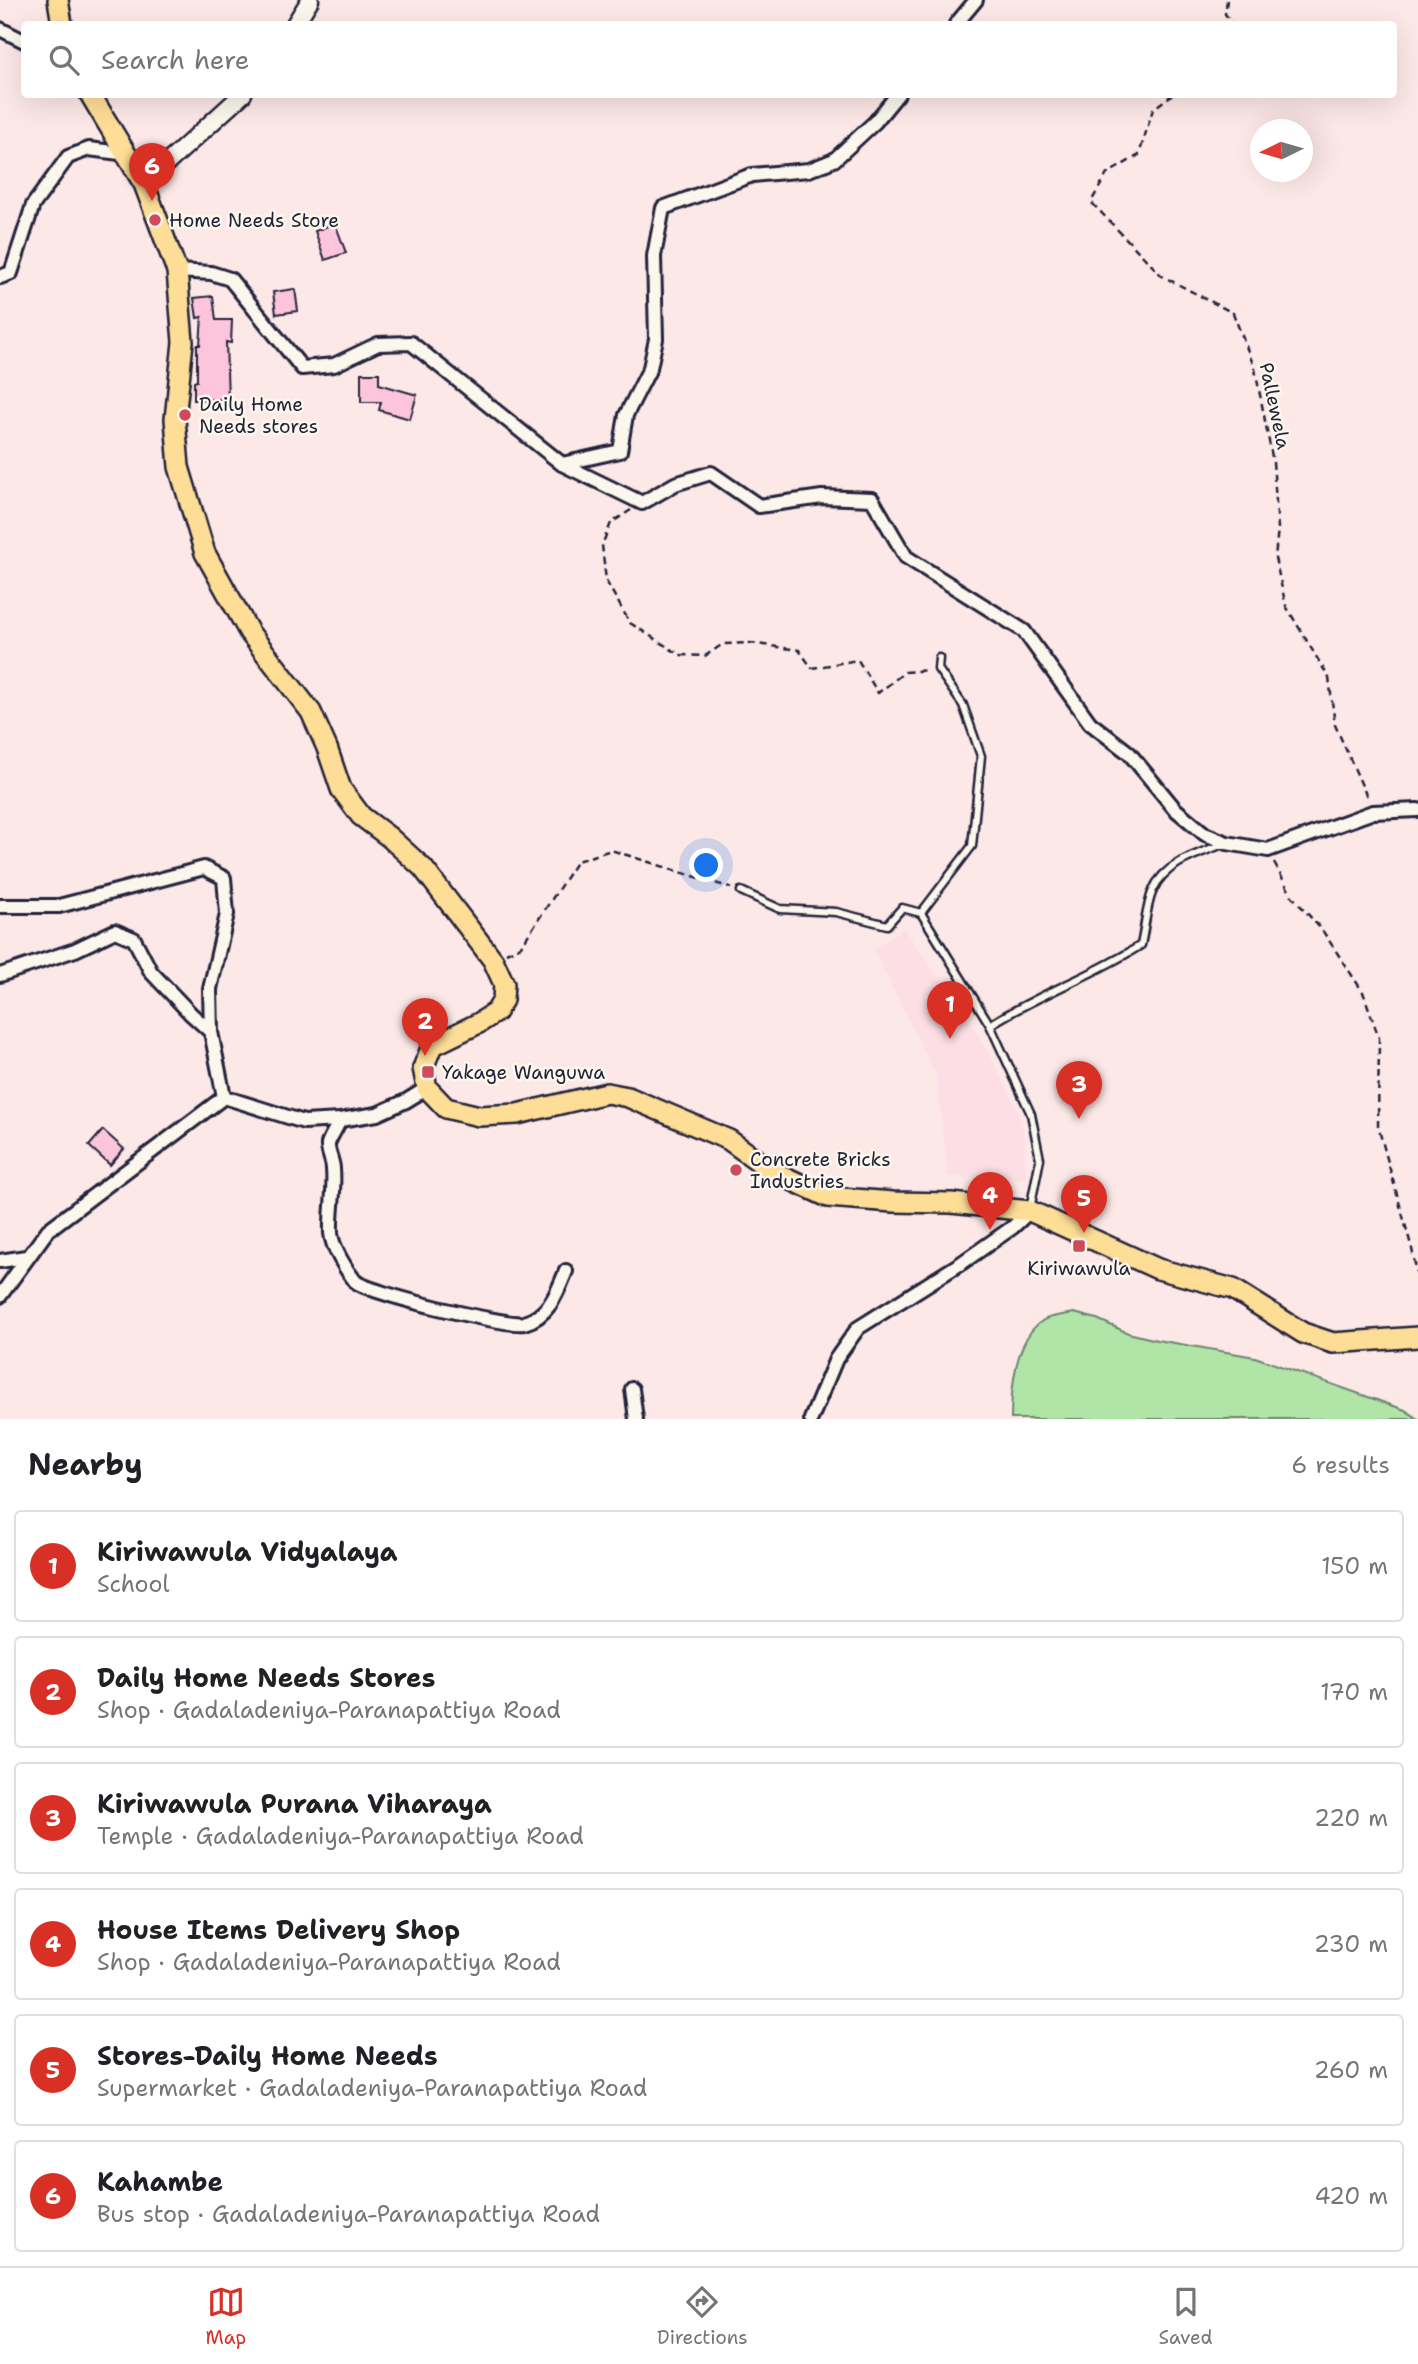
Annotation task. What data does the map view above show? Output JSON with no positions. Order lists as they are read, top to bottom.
{
  "streets": {
    "path": ["Pallewela"]
  },
  "places": {
    "other": ["Home Needs Store", "Daily Home Needs stores", "Concrete Bricks Industries"],
    "transit": ["Yakage Wanguwa", "Kiriwawula"]
  },
  "north": "left",
  "page": {
    "search": "Search here",
    "pins": [
      "6",
      "1",
      "2",
      "3",
      "4",
      "5"
    ],
    "heading": ["Nearby", "6 results"],
    "list": [
      {
        "mark": "1",
        "name": "Kiriwawula Vidyalaya",
        "note": "School",
        "value": "150 m"
      },
      {
        "mark": "2",
        "name": "Daily Home Needs Stores",
        "note": "Shop · Gadaladeniya-Paranapattiya Road",
        "value": "170 m"
      },
      {
        "mark": "3",
        "name": "Kiriwawula Purana Viharaya",
        "note": "Temple · Gadaladeniya-Paranapattiya Road",
        "value": "220 m"
      },
      {
        "mark": "4",
        "name": "House Items Delivery Shop",
        "note": "Shop · Gadaladeniya-Paranapattiya Road",
        "value": "230 m"
      },
      {
        "mark": "5",
        "name": "Stores-Daily Home Needs",
        "note": "Supermarket · Gadaladeniya-Paranapattiya Road",
        "value": "260 m"
      },
      {
        "mark": "6",
        "name": "Kahambe",
        "note": "Bus stop · Gadaladeniya-Paranapattiya Road",
        "value": "420 m"
      }
    ],
    "nav": ["Map", "Directions", "Saved"]
  }
}
